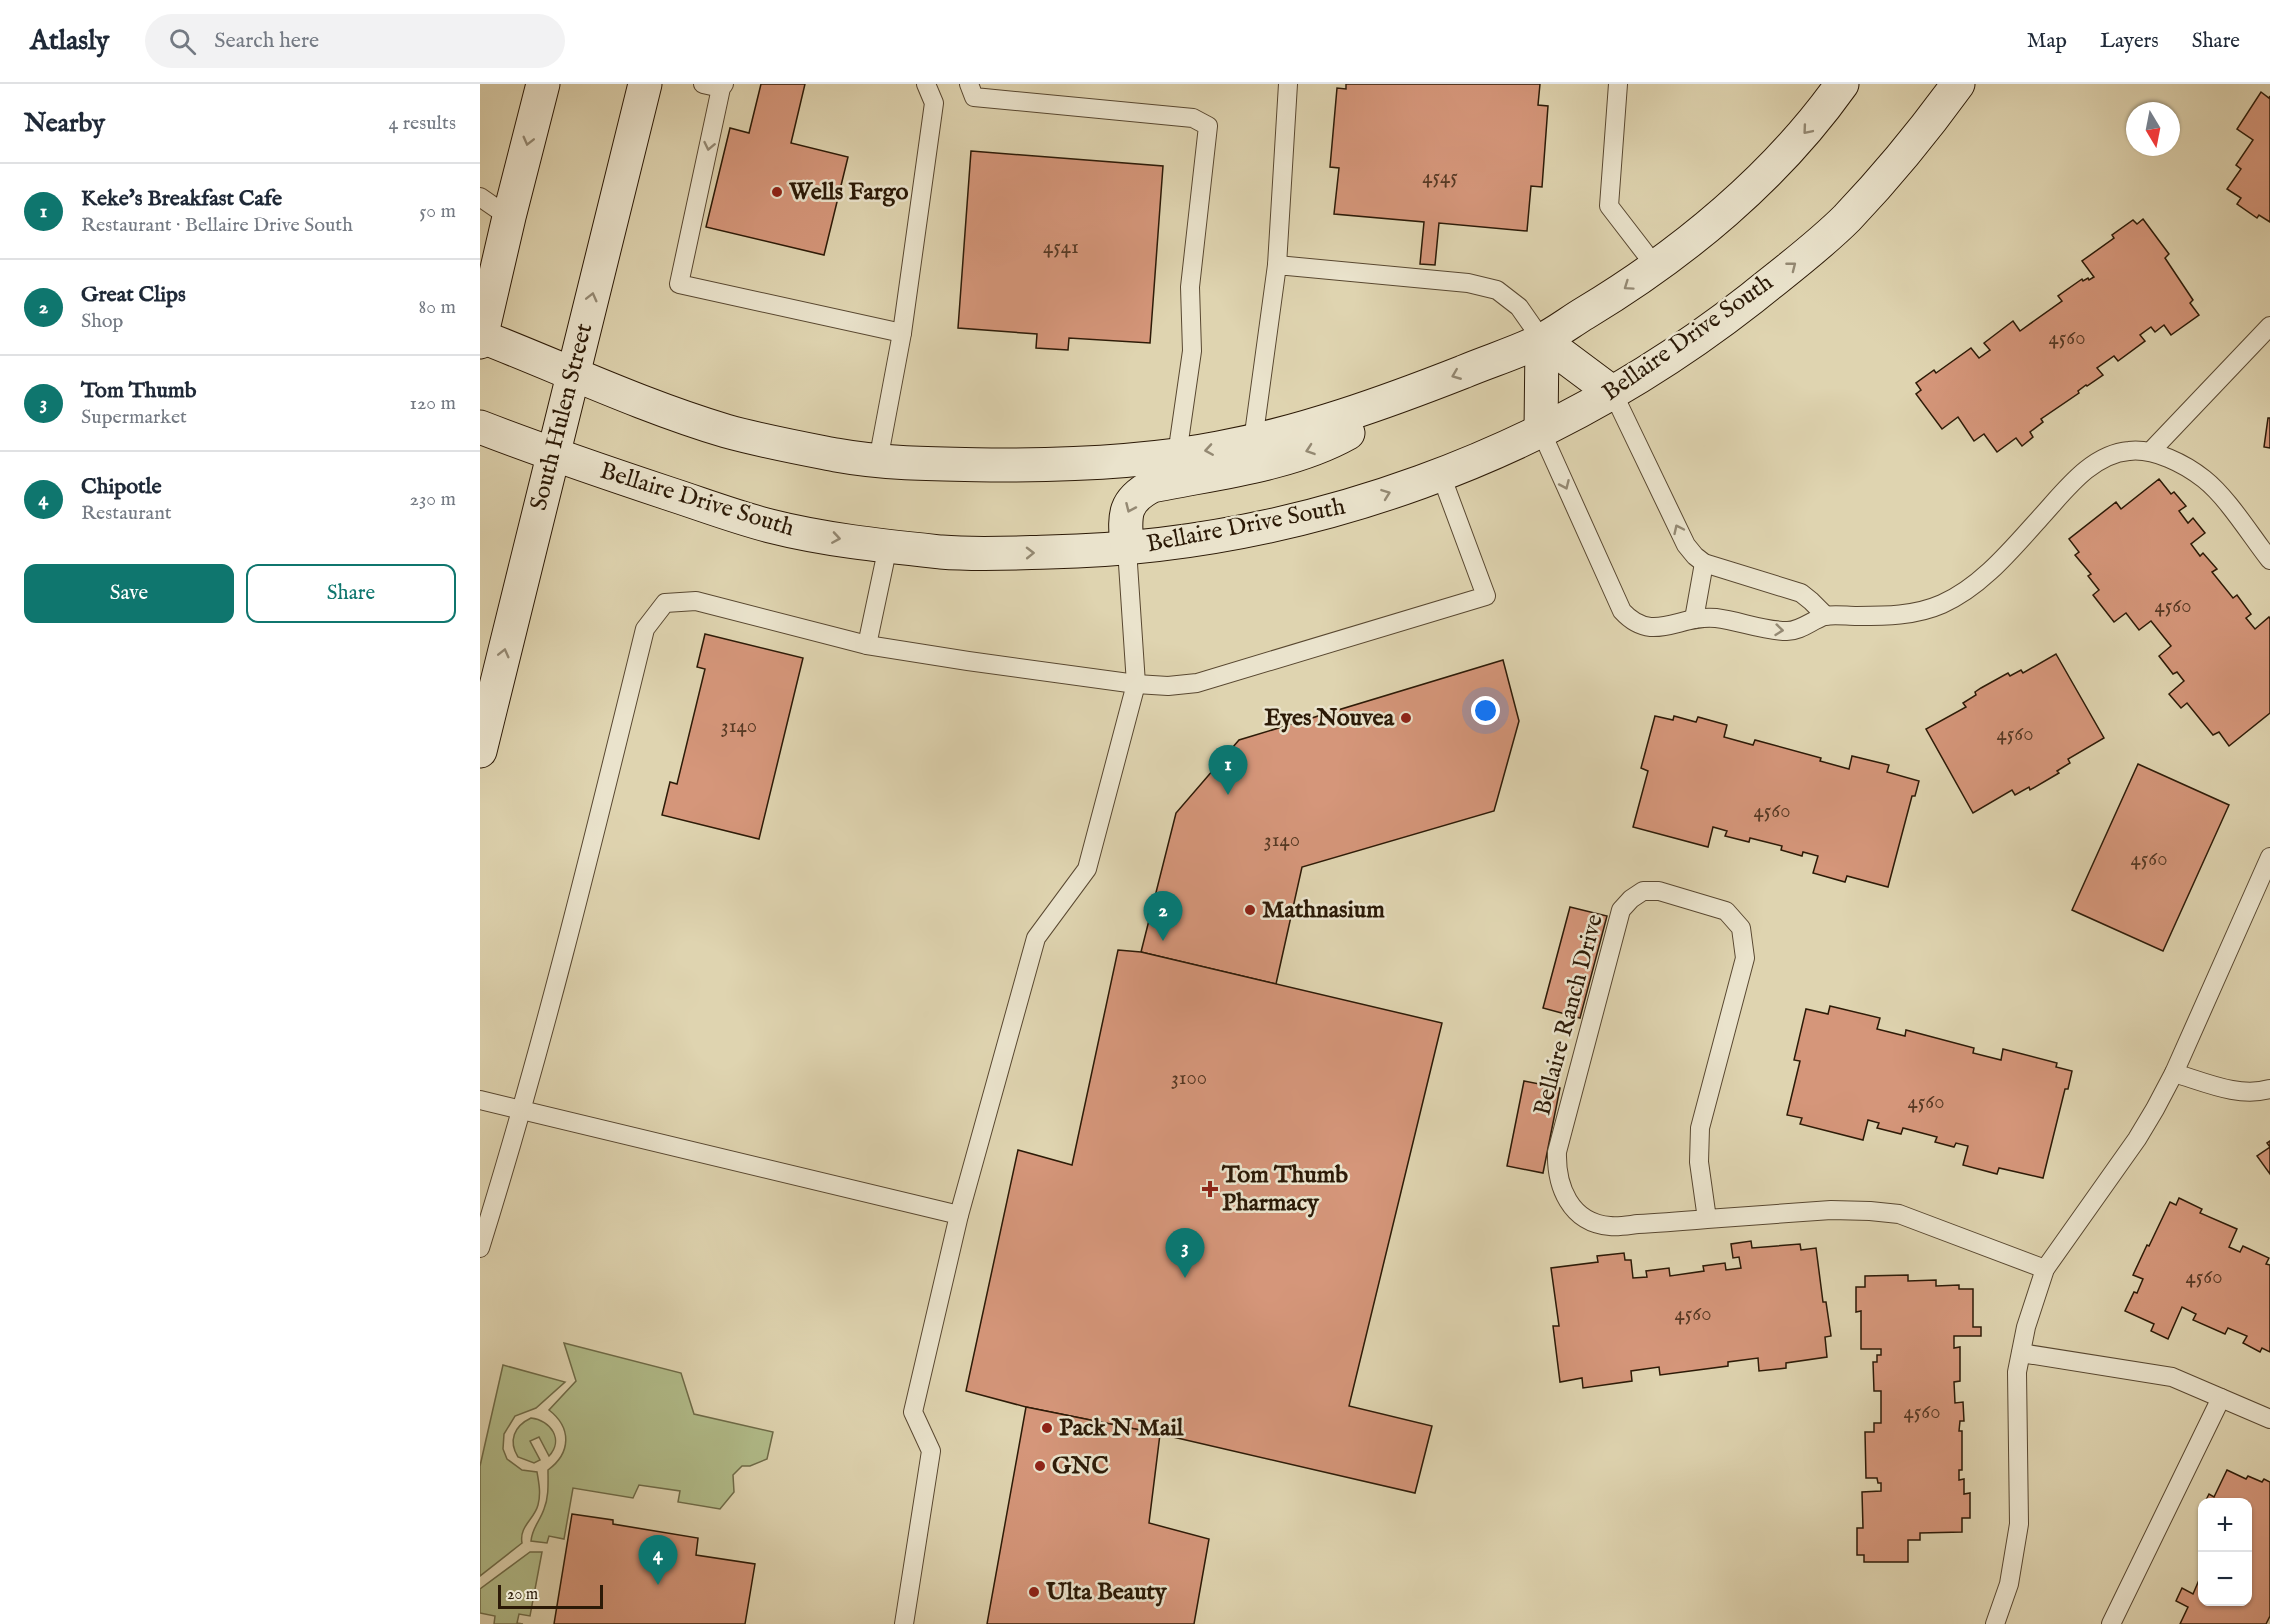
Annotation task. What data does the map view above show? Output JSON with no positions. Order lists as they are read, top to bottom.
{
  "streets": {
    "main road": ["Bellaire Drive South", "South Hulen Street"],
    "lane": ["Bellaire Ranch Drive"]
  },
  "crossings": [
    ["Bellaire Drive South", "South Hulen Street"]
  ],
  "places": {
    "other": [
      "Wells Fargo",
      "Eyes Nouvea",
      "Mathnasium",
      "Pack N Mail",
      "GNC",
      "Ulta Beauty"
    ],
    "health": ["Tom Thumb Pharmacy"]
  },
  "house_numbers": [
    "4545",
    "4541",
    "4560",
    "4560",
    "3140",
    "4560",
    "4560",
    "3140",
    "4560",
    "3100",
    "4560",
    "4560",
    "4560",
    "4560"
  ],
  "scale_bar": "20 m",
  "north": "bottom",
  "page": {
    "header": "Atlasly",
    "search": "Search here",
    "nav": ["Map", "Layers", "Share"],
    "heading": ["Nearby", "4 results"],
    "list": [
      {
        "mark": "1",
        "name": "Keke's Breakfast Cafe",
        "note": "Restaurant · Bellaire Drive South",
        "value": "50 m"
      },
      {
        "mark": "2",
        "name": "Great Clips",
        "note": "Shop",
        "value": "80 m"
      },
      {
        "mark": "3",
        "name": "Tom Thumb",
        "note": "Supermarket",
        "value": "120 m"
      },
      {
        "mark": "4",
        "name": "Chipotle",
        "note": "Restaurant",
        "value": "230 m"
      }
    ],
    "buttons": ["Save", "Share"],
    "pins": [
      "1",
      "2",
      "3",
      "4"
    ],
    "map_buttons": ["+", "−"],
    "scale": "20 m"
  }
}
